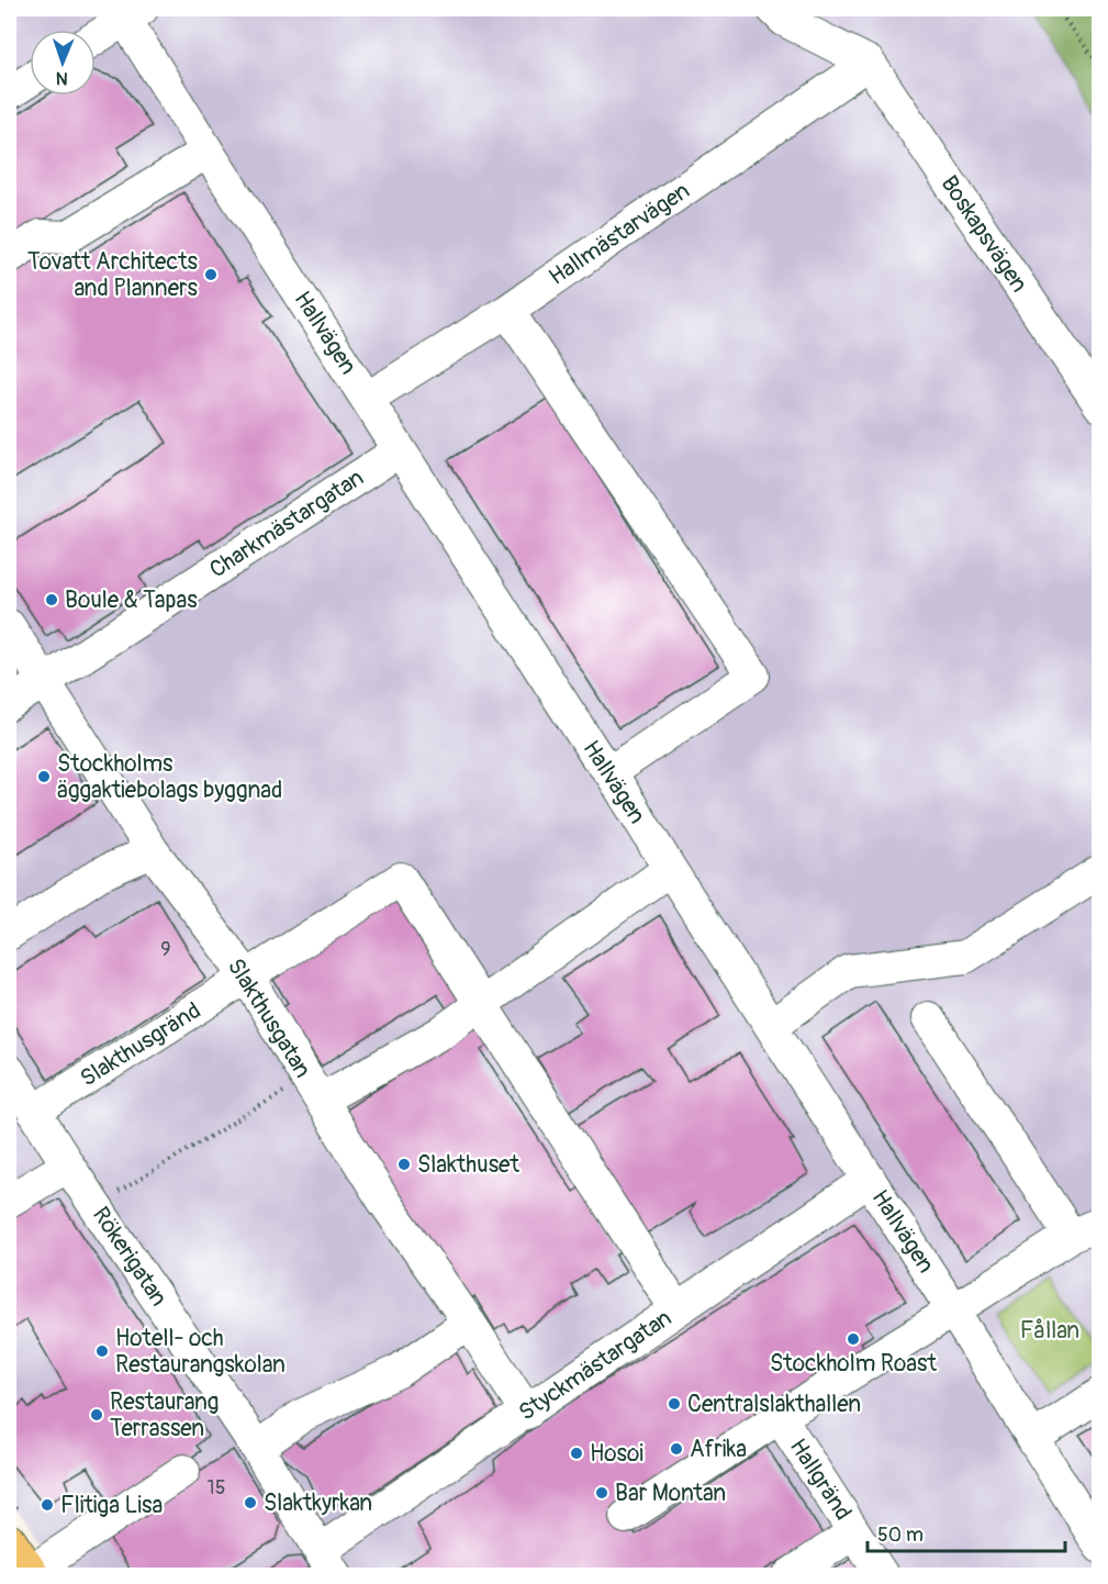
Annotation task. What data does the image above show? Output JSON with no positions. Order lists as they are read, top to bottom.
{
  "streets": {
    "street": [
      "Hallmästarvägen",
      "Boskapsvägen",
      "Hallvägen",
      "Charkmästargatan",
      "Slakthusgatan",
      "Slakthusgränd",
      "Rökerigatan",
      "Styckmästargatan",
      "Hallgränd"
    ]
  },
  "crossings": [
    ["Hallmästarvägen", "Boskapsvägen"],
    ["Hallmästarvägen", "Hallvägen"],
    ["Hallvägen", "Charkmästargatan"],
    ["Hallvägen", "Styckmästargatan"],
    ["Charkmästargatan", "Slakthusgatan"],
    ["Slakthusgatan", "Slakthusgränd"],
    ["Slakthusgatan", "Styckmästargatan"],
    ["Slakthusgränd", "Rökerigatan"],
    ["Rökerigatan", "Styckmästargatan"]
  ],
  "parks": ["Fållan"],
  "places": [
    "Tovatt Architects and Planners",
    "Boule & Tapas",
    "Stockholms äggaktiebolags byggnad",
    "Slakthuset",
    "Stockholm Roast",
    "Hotell- och Restaurangskolan",
    "Centralslakthallen",
    "Restaurang Terrassen",
    "Afrika",
    "Hosoi",
    "Bar Montan",
    "Slaktkyrkan",
    "Flitiga Lisa"
  ],
  "house_numbers": ["9", "15"],
  "scale_bar": "50 m",
  "north": "bottom"
}
